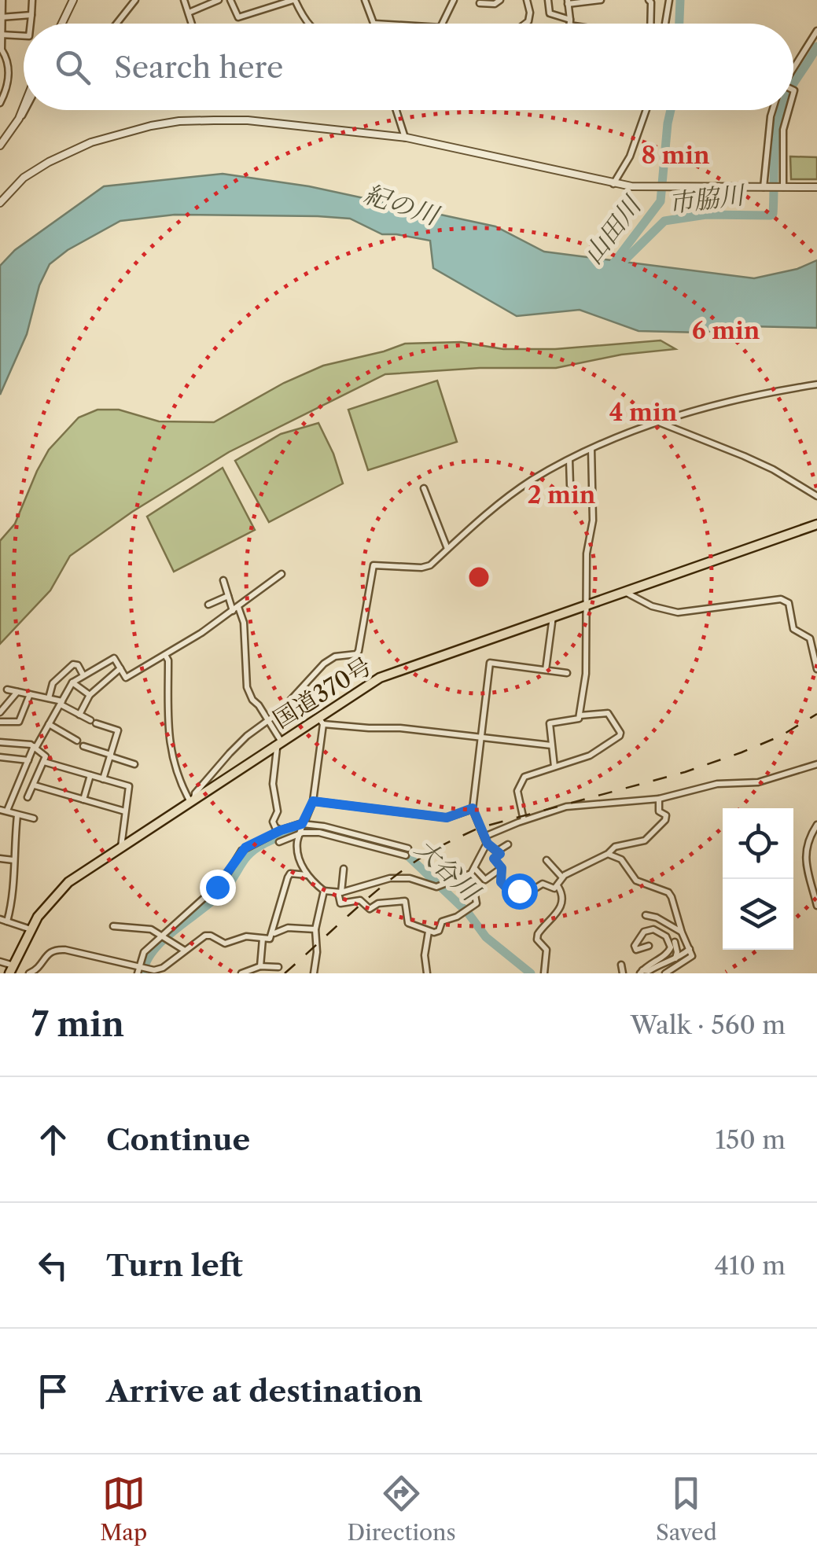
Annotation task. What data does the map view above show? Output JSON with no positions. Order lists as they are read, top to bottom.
{
  "streets": {
    "highway": ["国道370号"]
  },
  "water": [
    "市脇川",
    "紀の川",
    "山田川",
    "大谷川"
  ],
  "page": {
    "search": "Search here",
    "heading": ["7 min", "Walk · 560 m"],
    "list": [
      ["Continue", "150 m"],
      ["Turn left", "410 m"],
      "Arrive at destination"
    ],
    "nav": ["Map", "Directions", "Saved"]
  },
  "rings": [
    "8 min",
    "6 min",
    "4 min",
    "2 min"
  ]
}
